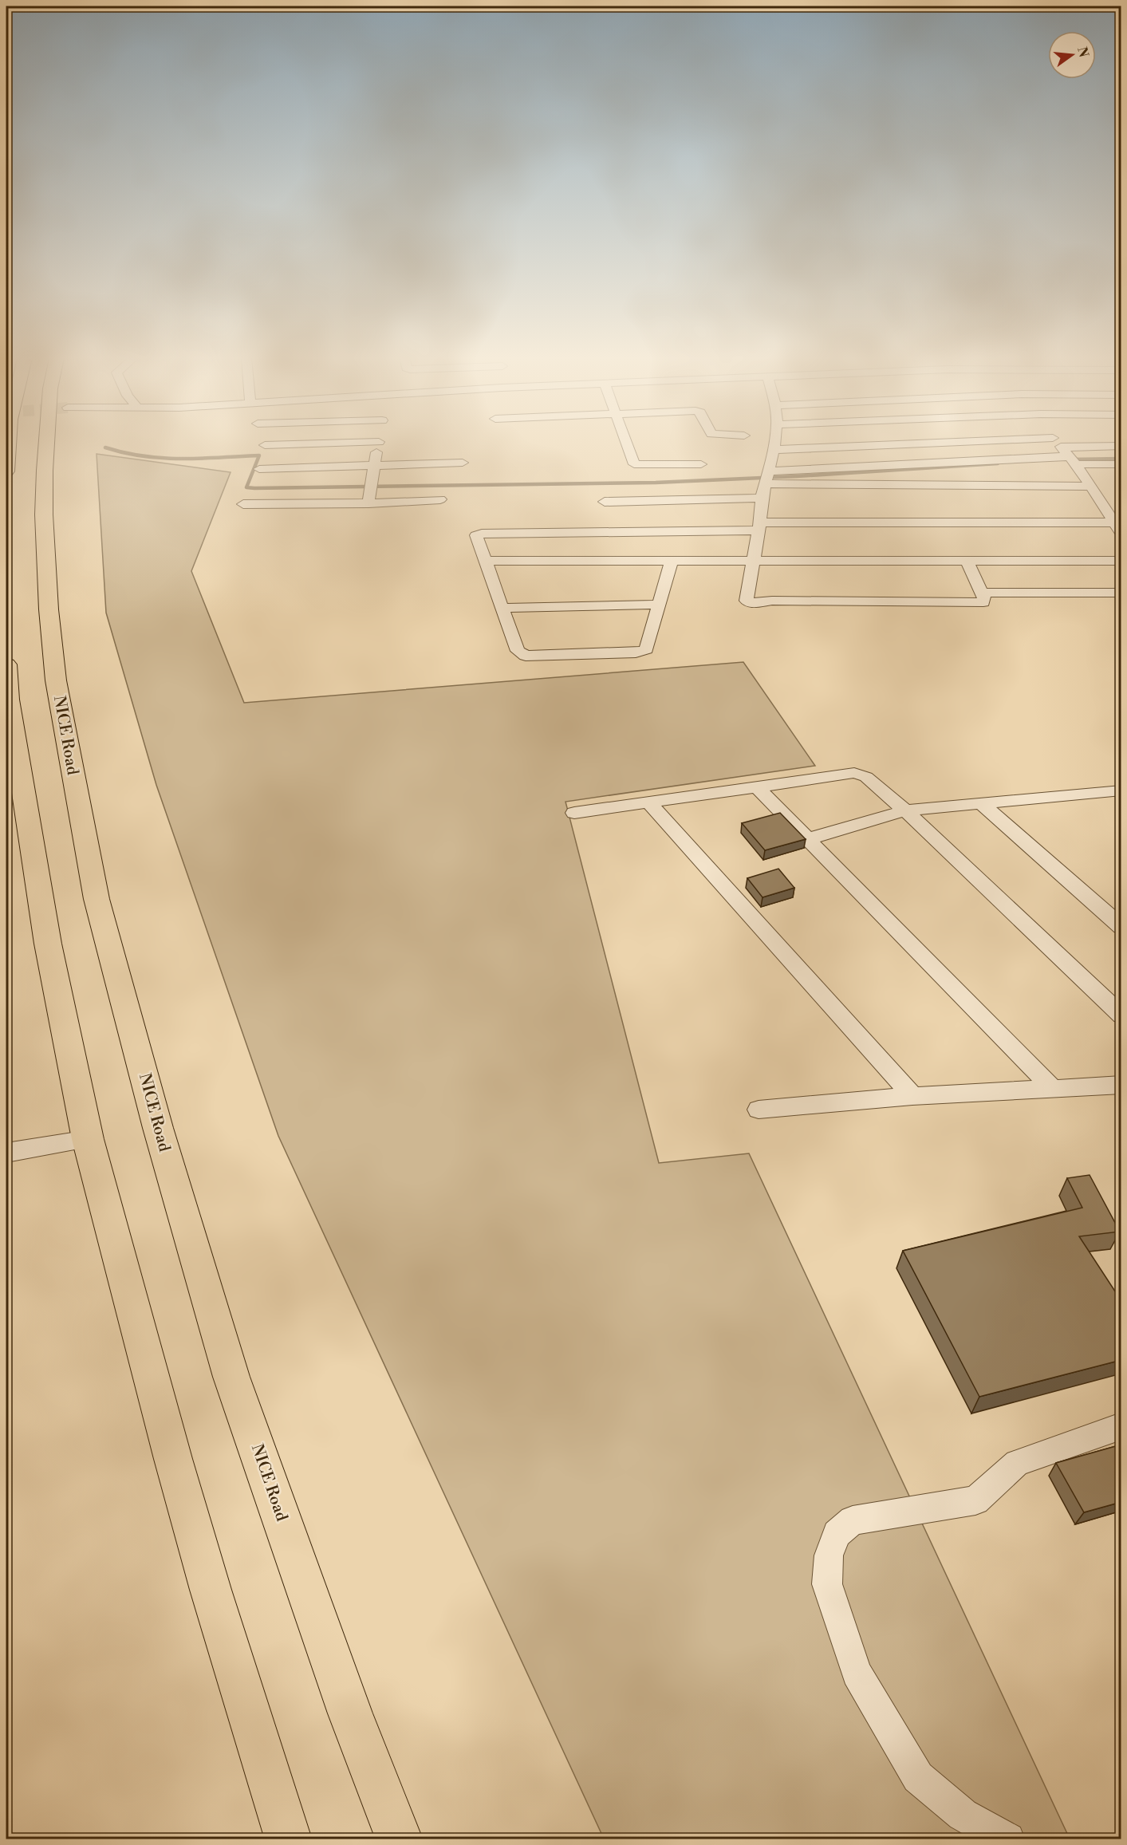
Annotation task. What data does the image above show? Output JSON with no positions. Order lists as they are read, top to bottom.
{
  "streets": {
    "highway": ["NICE Road"]
  },
  "north": "right"
}
